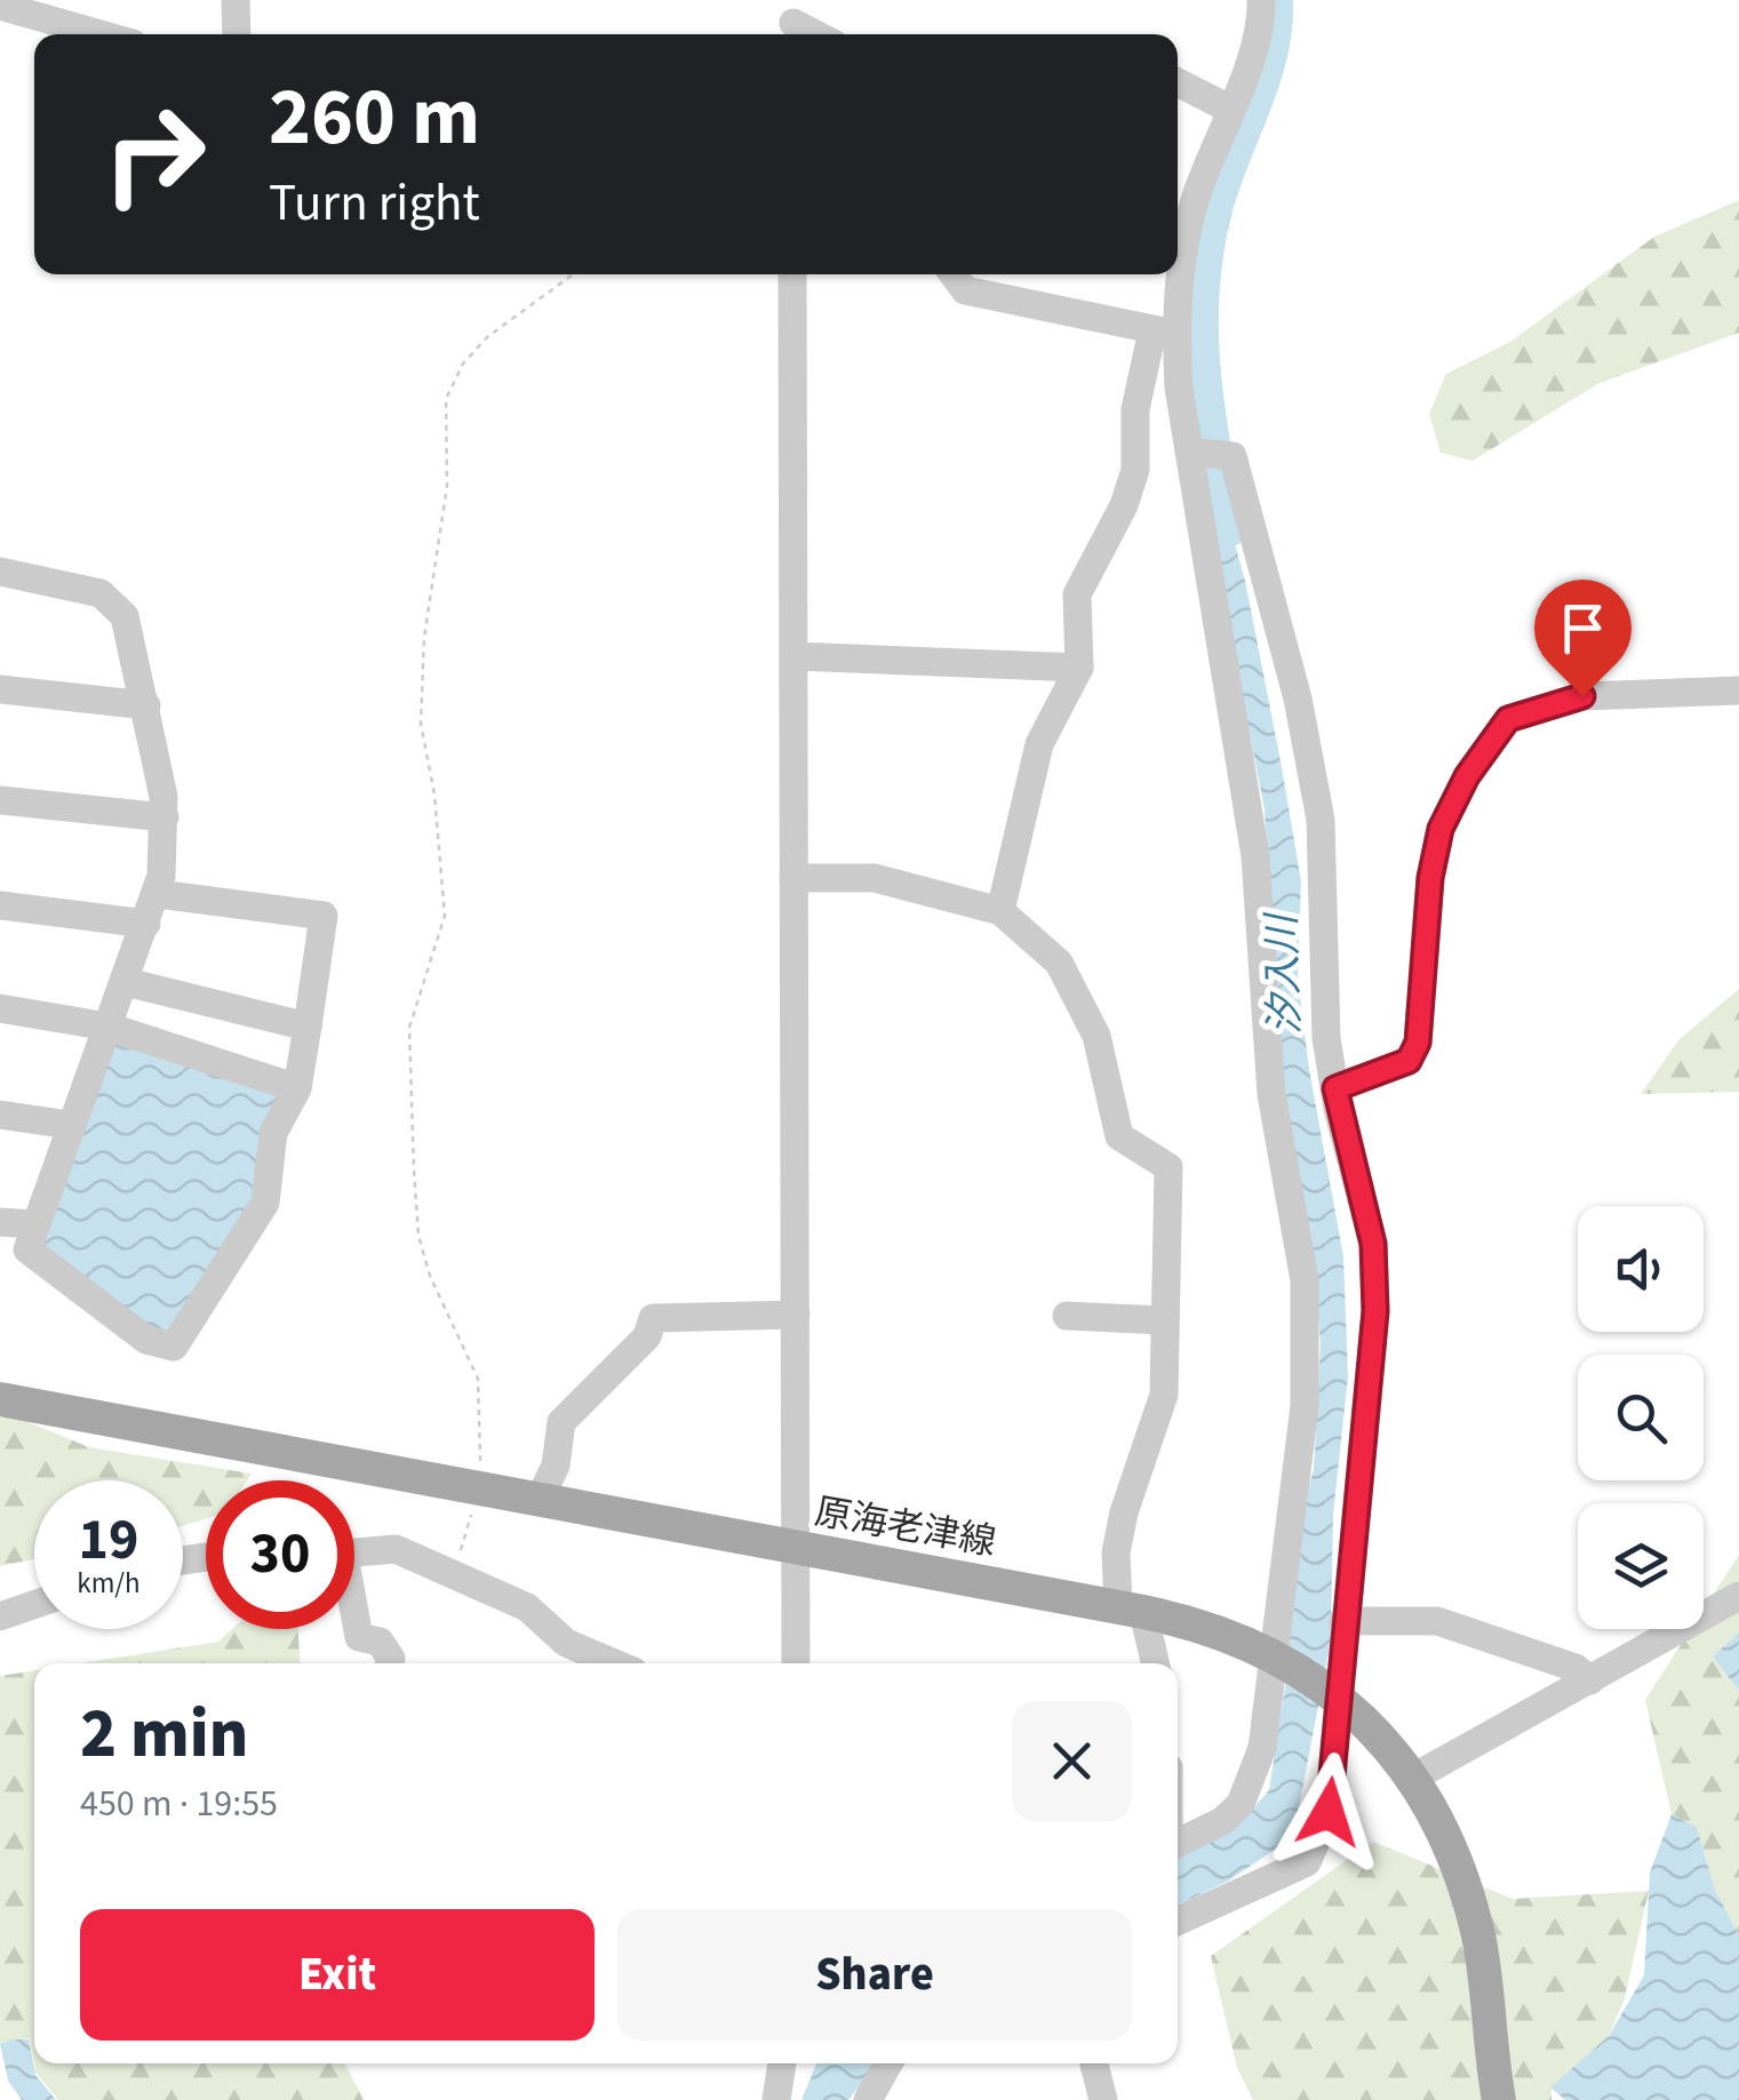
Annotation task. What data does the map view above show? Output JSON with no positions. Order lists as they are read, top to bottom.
{
  "streets": {
    "main road": ["原海老津線"]
  },
  "water": ["汐入川"],
  "page": {
    "turn": ["260 m", "Turn right"],
    "speed": "19 km/h",
    "limit": "30",
    "heading": ["2 min", "450 m · 19:55"],
    "buttons": ["Exit", "Share"]
  }
}
